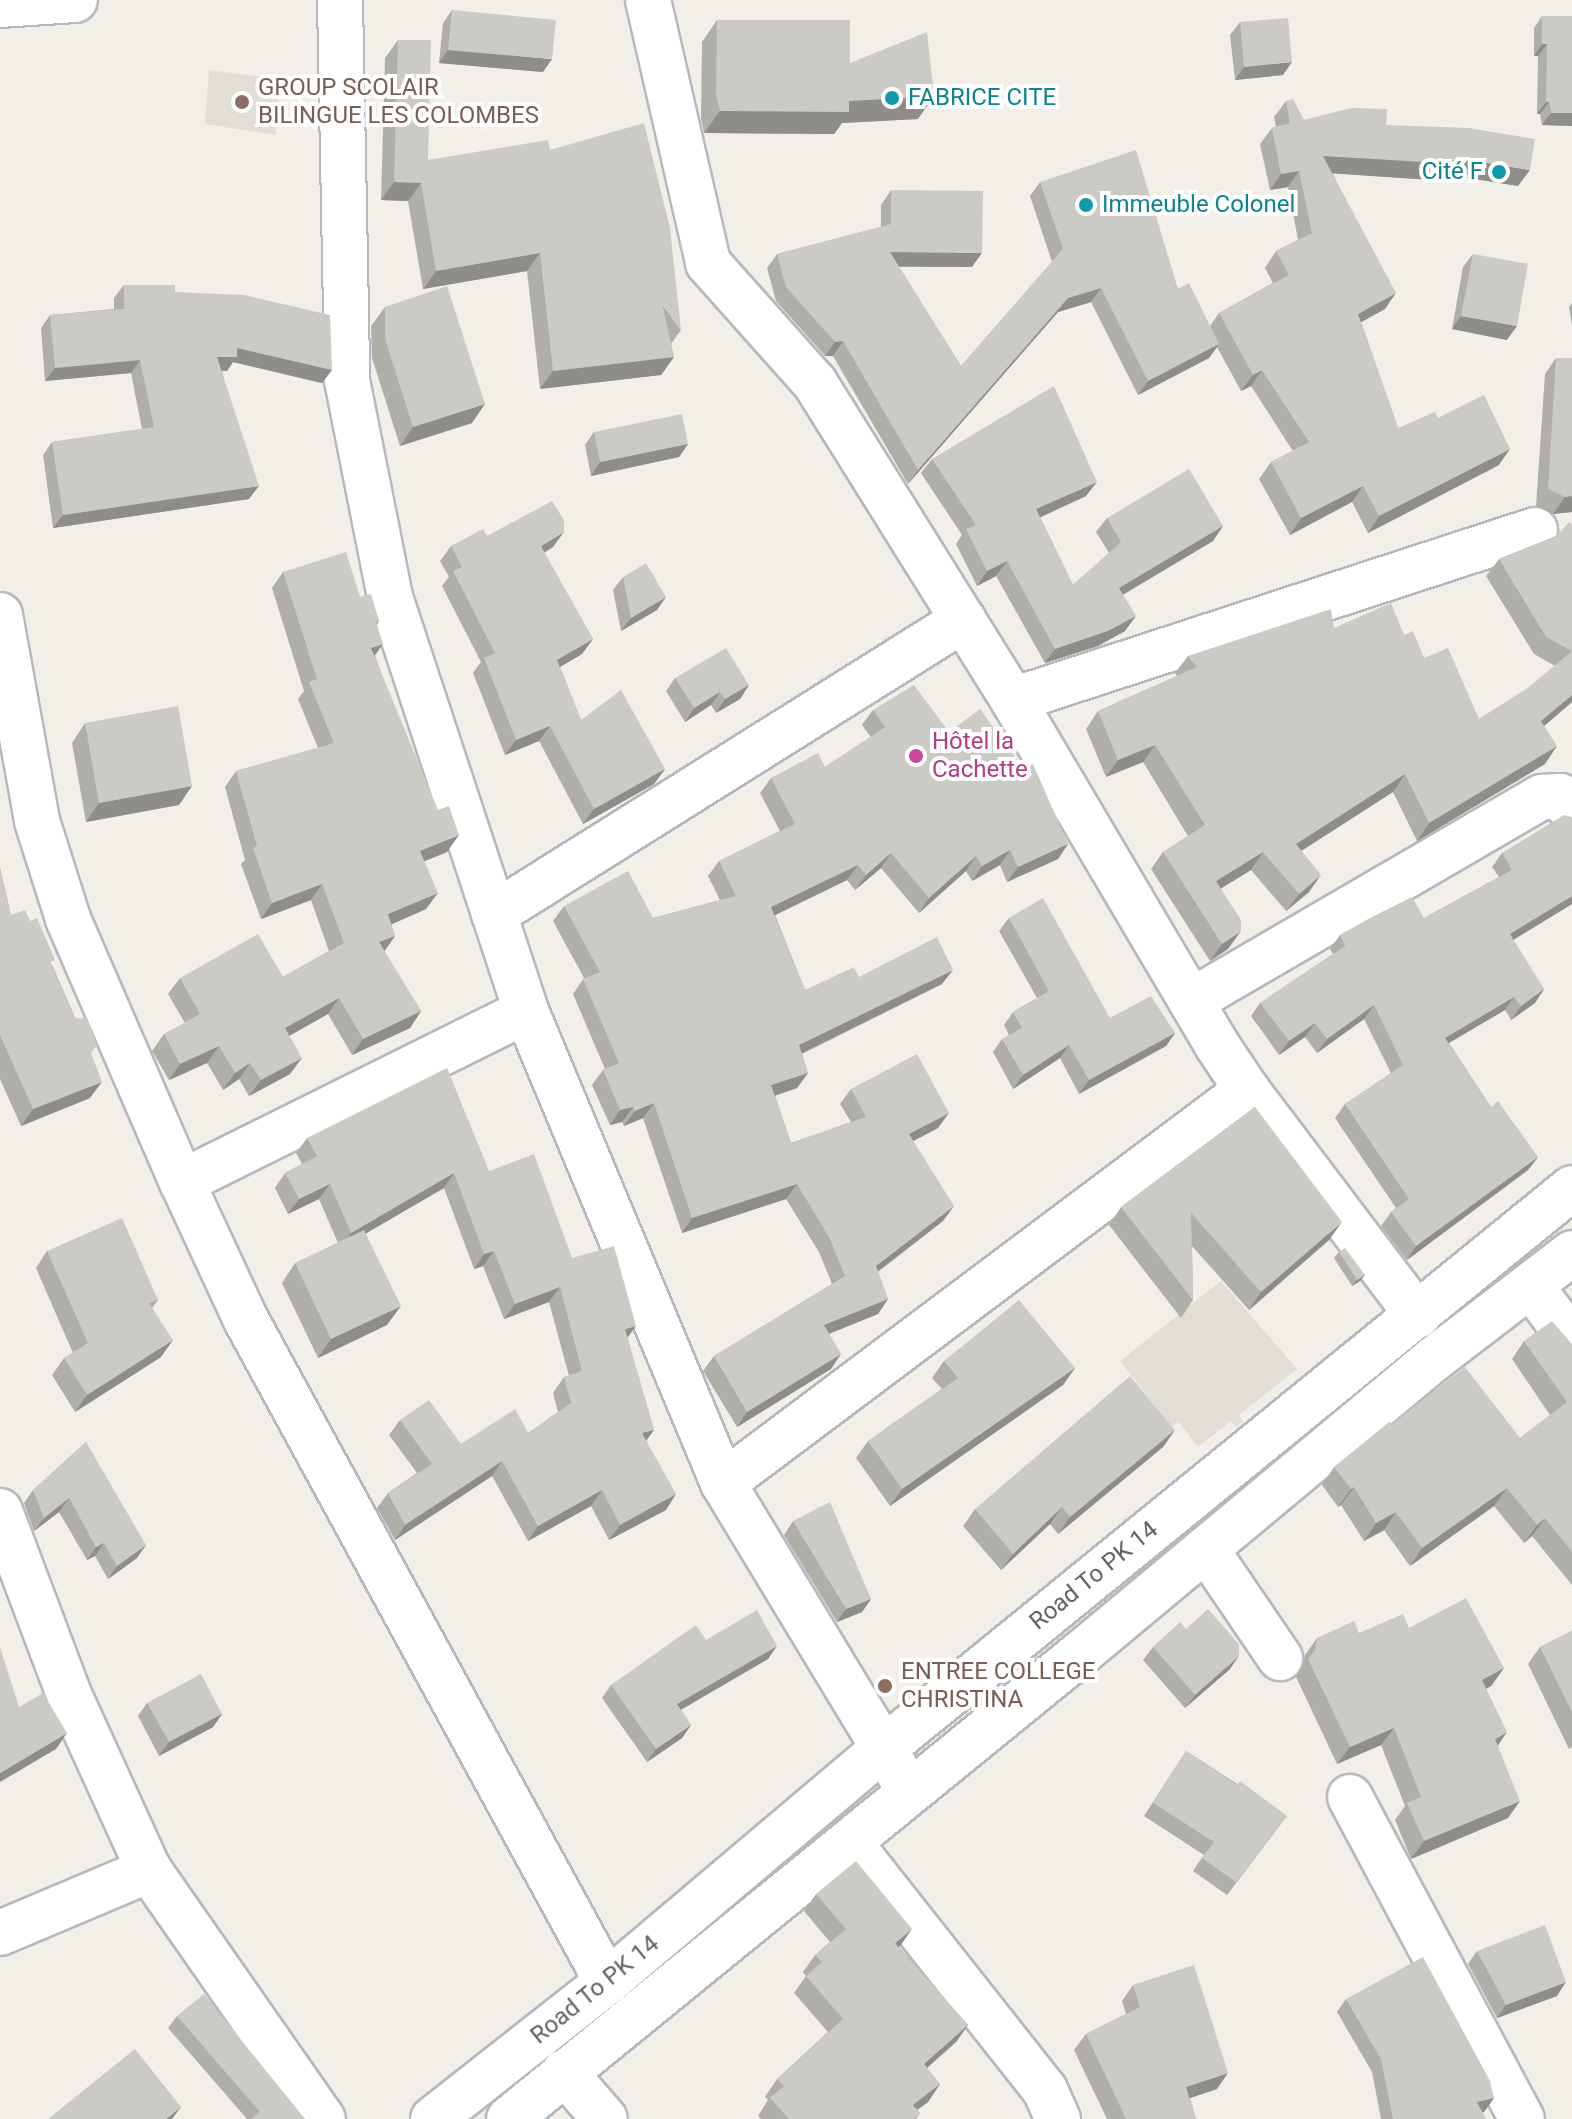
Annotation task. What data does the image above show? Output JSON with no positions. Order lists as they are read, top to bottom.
{
  "streets": {
    "street": ["Road To PK 14"]
  },
  "places": [
    "FABRICE CITE",
    "GROUP SCOLAIR BILINGUE LES COLOMBES",
    "Cité F",
    "Immeuble Colonel",
    "Hôtel la Cachette",
    "ENTREE COLLEGE CHRISTINA"
  ]
}
